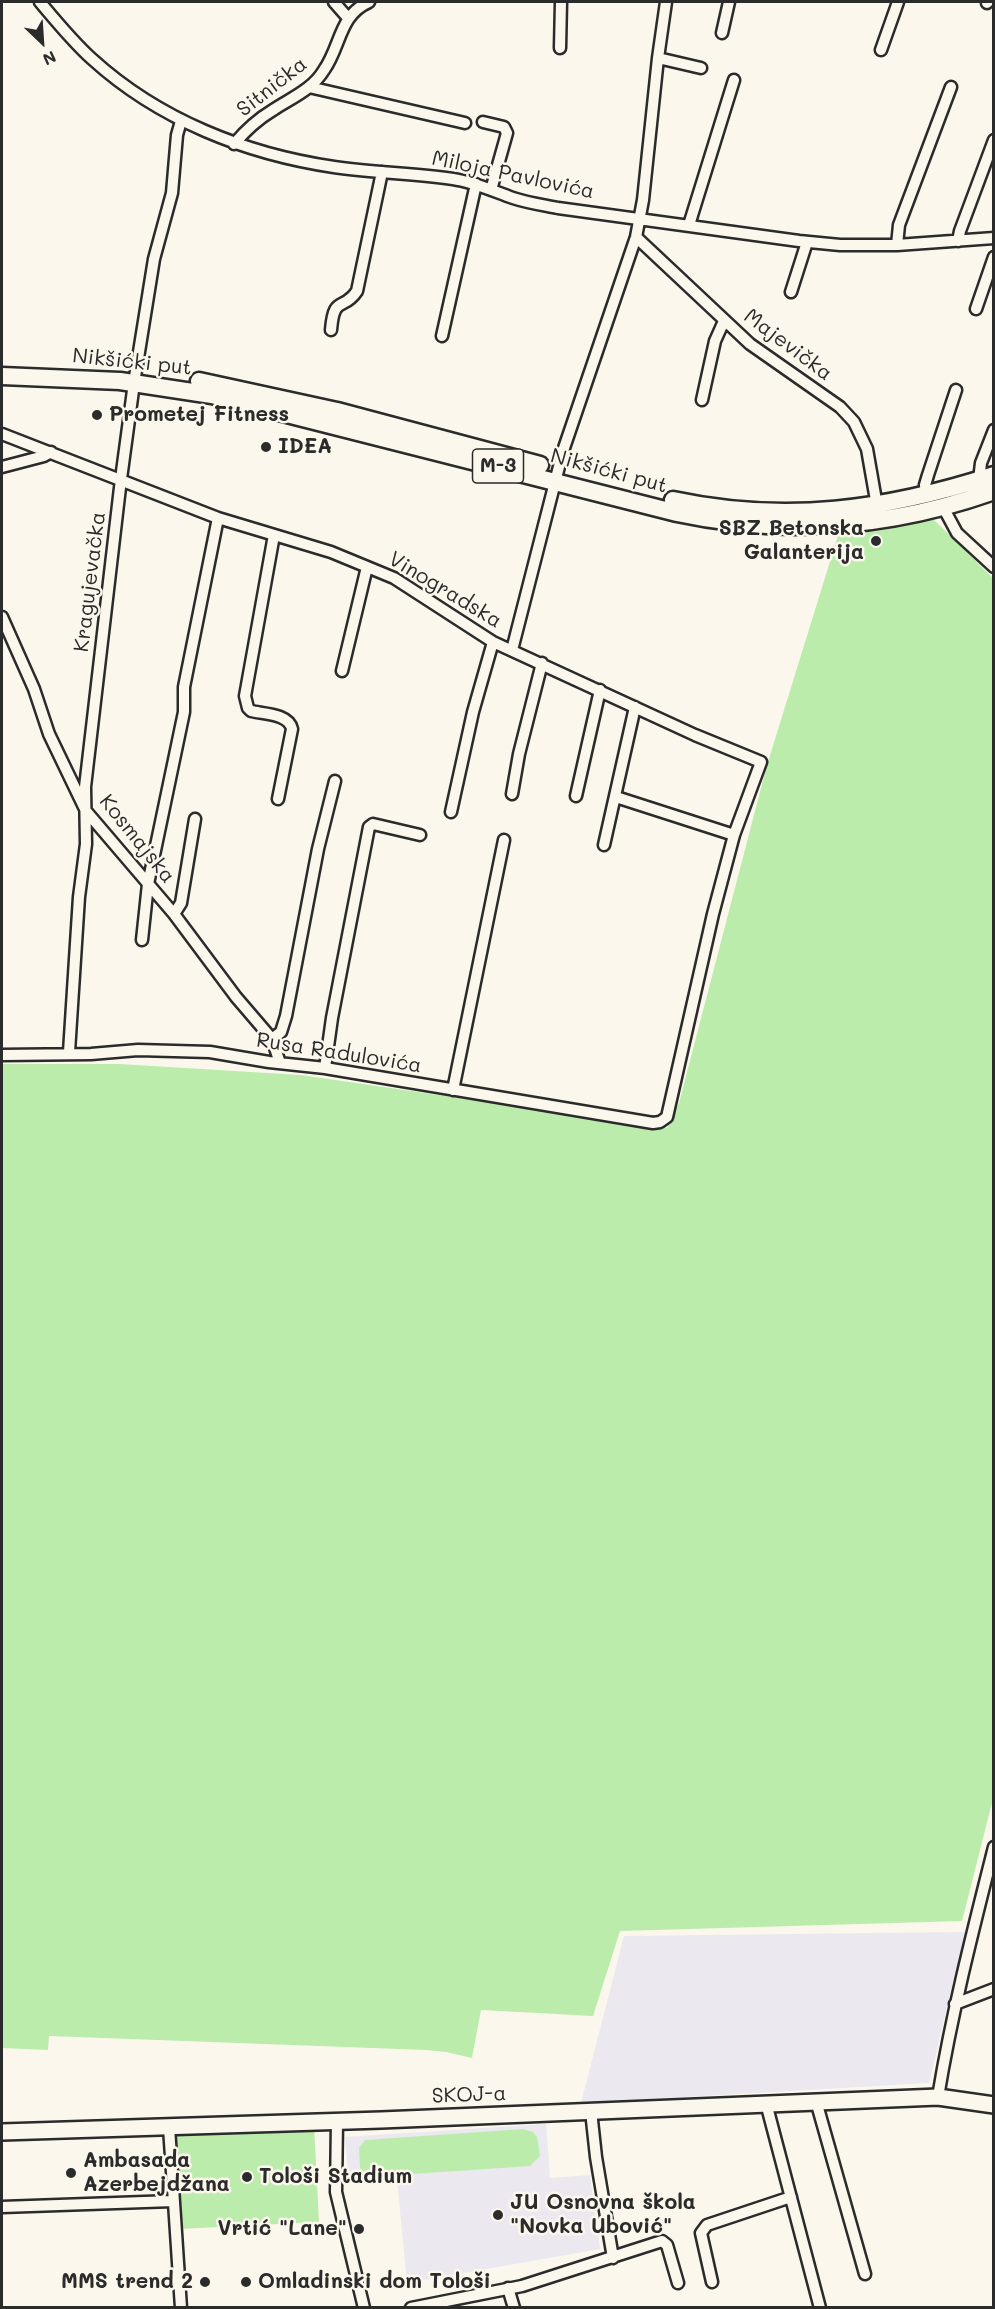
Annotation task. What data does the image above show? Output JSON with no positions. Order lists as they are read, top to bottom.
{
  "streets": {
    "main road": ["Nikšićki put", "M-3", "SKOJ-a"],
    "street": [
      "Sitnička",
      "Miloja Pavlovića",
      "Majevička",
      "Kragujevačka",
      "Vinogradska",
      "Kosmajska",
      "Rusa Radulovića"
    ]
  },
  "crossings": [
    ["Sitnička", "Miloja Pavlovića"],
    ["Miloja Pavlovića", "Kragujevačka"],
    ["Nikšićki put", "Kragujevačka"],
    ["Kragujevačka", "Vinogradska"],
    ["Kragujevačka", "Kosmajska"],
    ["Kragujevačka", "Rusa Radulovića"],
    ["Vinogradska", "Rusa Radulovića"],
    ["Kosmajska", "Rusa Radulovića"]
  ],
  "places": [
    "Prometej Fitness",
    "IDEA",
    "SBZ Betonska Galanterija",
    "Ambasada Azerbejdžana",
    "Tološi Stadium",
    "JU Osnovna škola \"Novka Ubović\"",
    "Vrtić \"Lane\"",
    "MMS trend 2",
    "Omladinski dom Tološi"
  ],
  "north": "bottom right"
}
